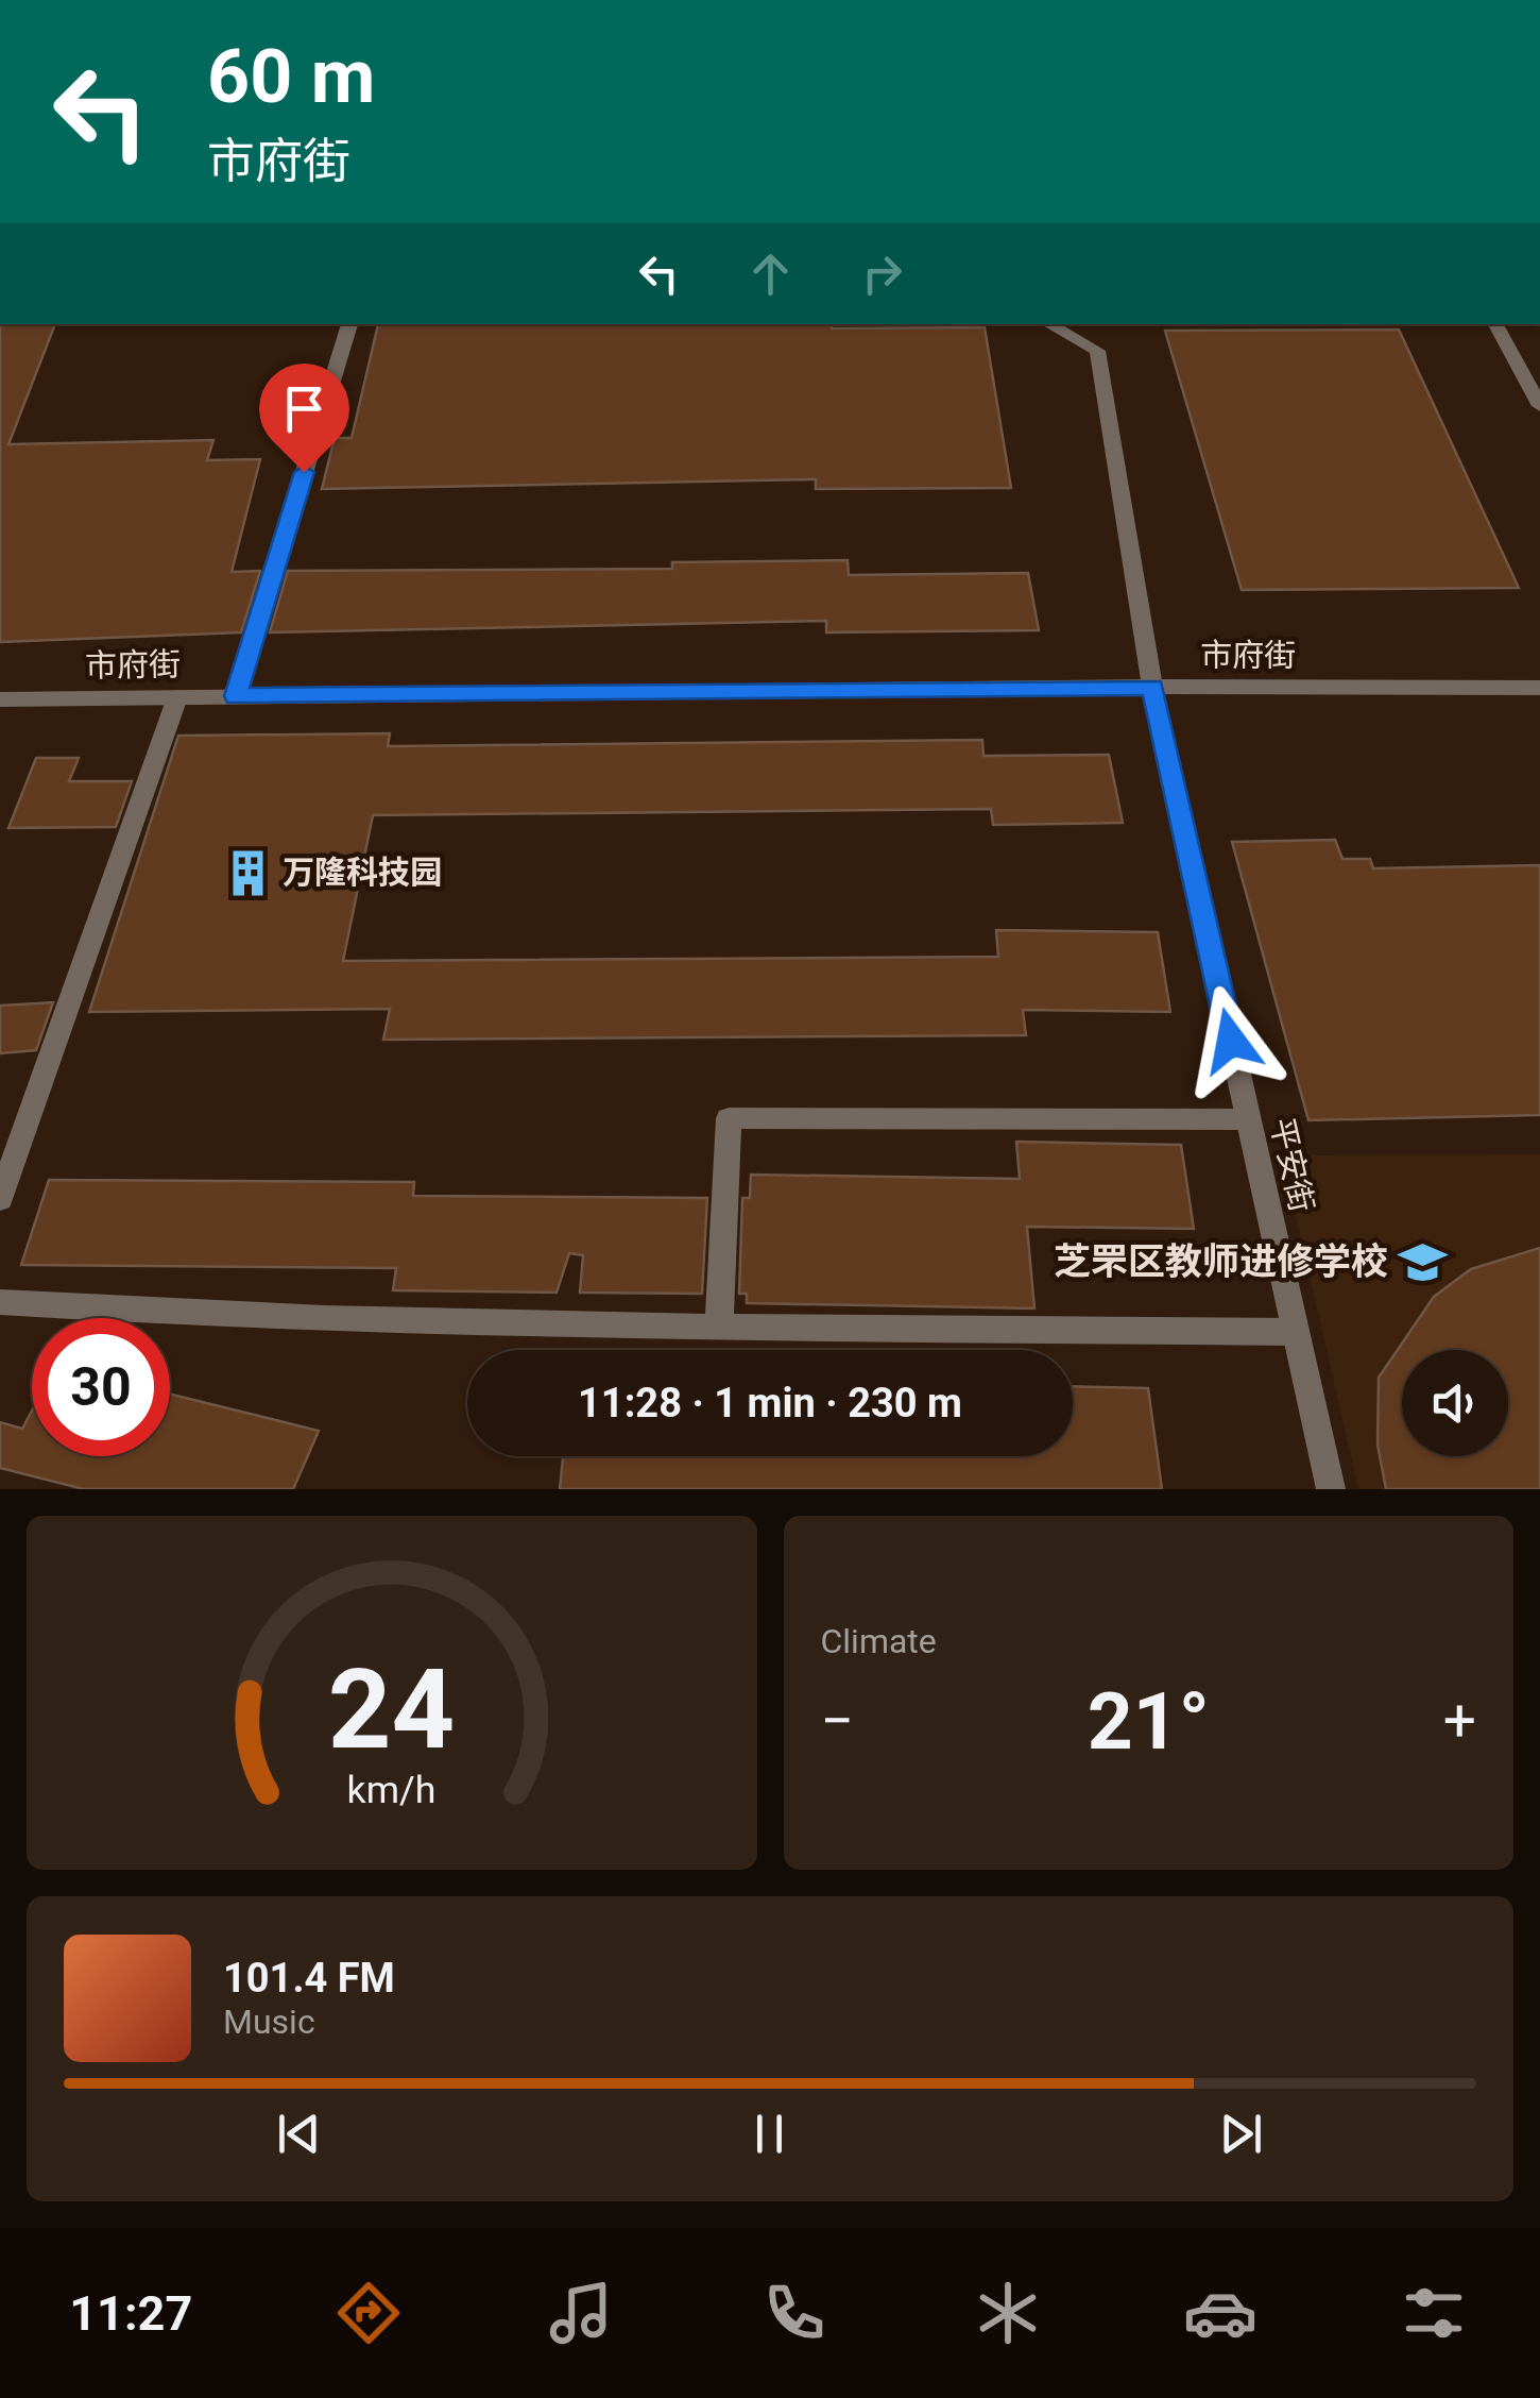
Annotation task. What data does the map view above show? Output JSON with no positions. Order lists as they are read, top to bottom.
{
  "streets": {
    "street": ["市府街", "平安街"]
  },
  "crossings": [
    ["市府街", "平安街"]
  ],
  "places": {
    "building": ["万隆科技园"],
    "school or university": ["芝罘区教师进修学校"]
  },
  "page": {
    "turn": ["60 m", "市府街"],
    "limit": "30",
    "trip": "11:28 · 1 min · 230 m",
    "tile": "Climate",
    "heat": ["−", "21°", "+"],
    "song": ["101.4 FM", "Music"],
    "tabs": "11:27",
    "gauge": ["24", "km/h"]
  }
}
